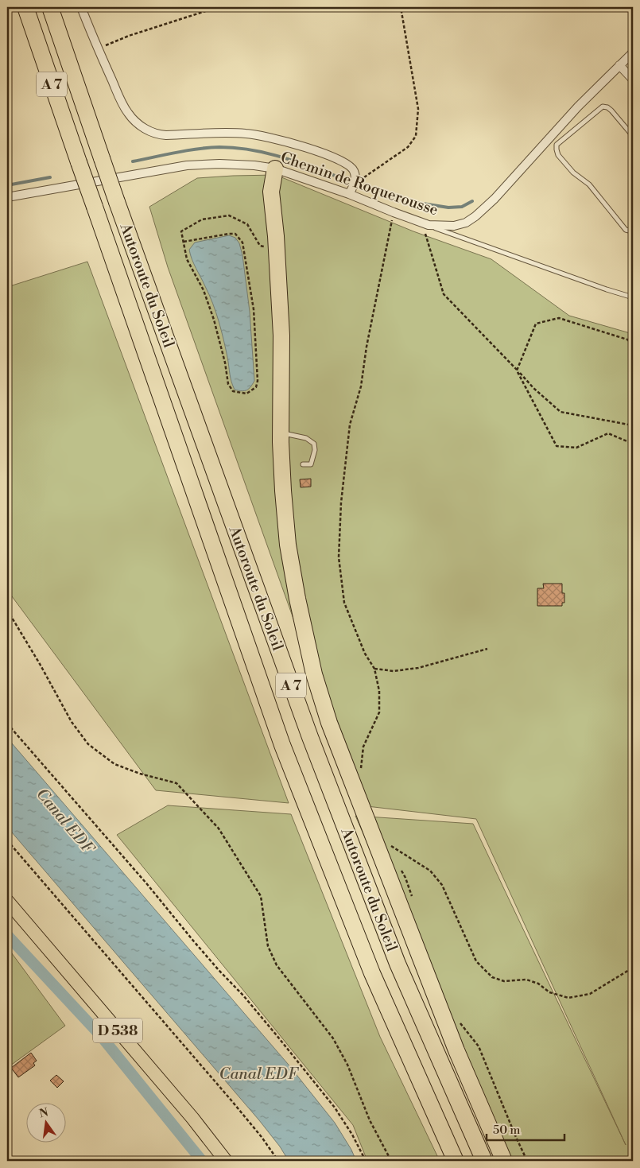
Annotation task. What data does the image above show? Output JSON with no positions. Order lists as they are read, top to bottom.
{
  "streets": {
    "highway": ["A 7", "Autoroute du Soleil"],
    "main road": ["D 538"],
    "street": ["Chemin de Roquerousse"]
  },
  "water": ["Canal EDF"],
  "scale_bar": "50 m",
  "north": "top"
}
